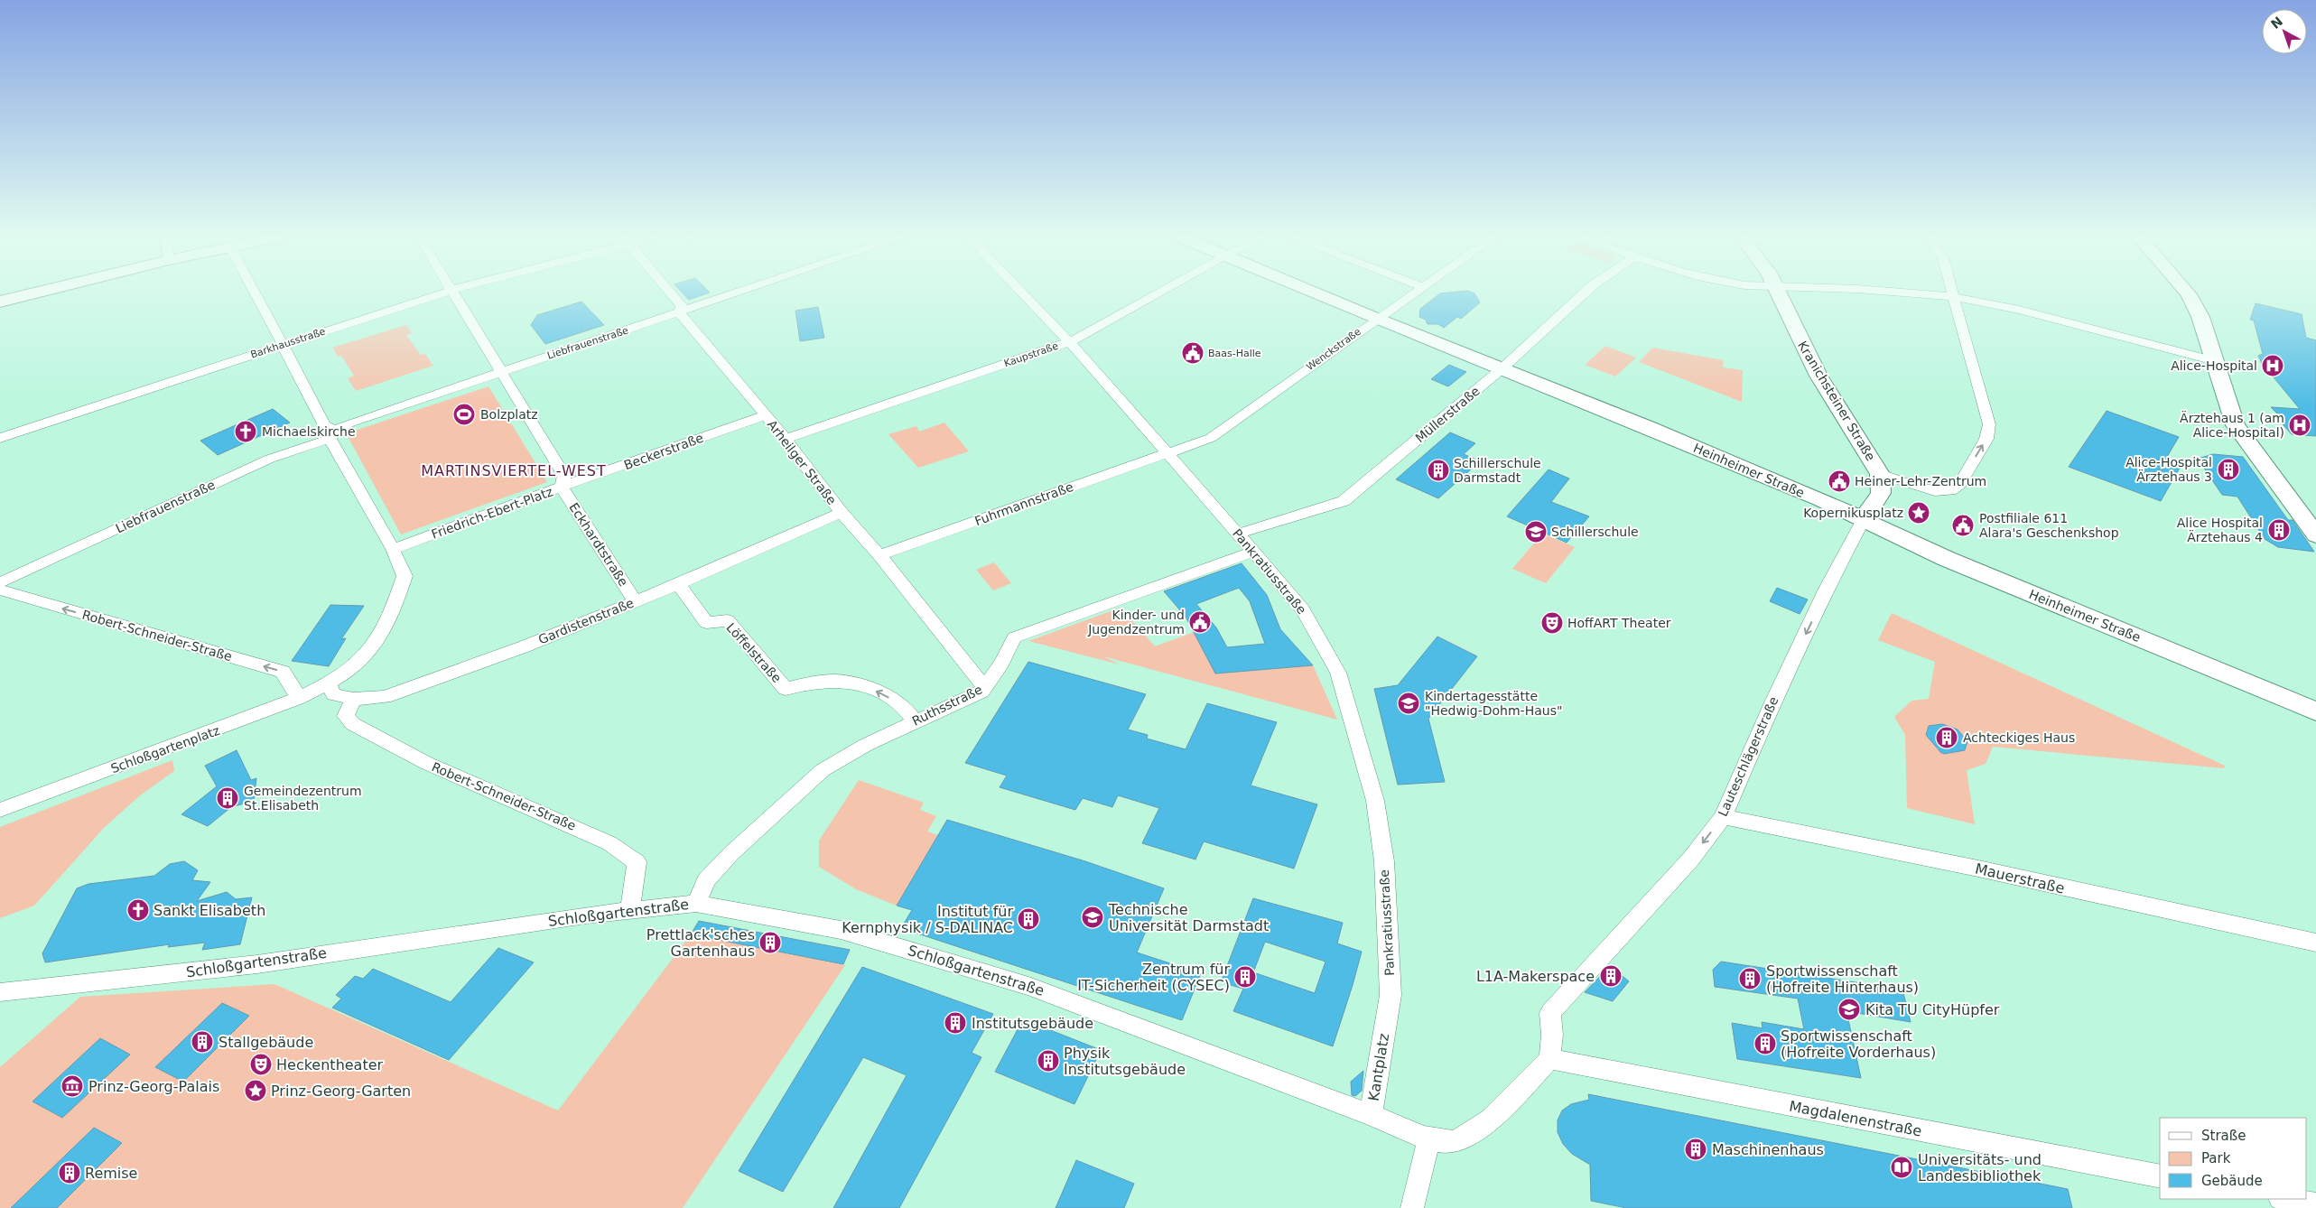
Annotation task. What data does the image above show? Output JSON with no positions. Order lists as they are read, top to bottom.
{
  "streets": {
    "main road": ["Kranichsteiner Straße", "Heinheimer Straße"],
    "street": [
      "Barkhausstraße",
      "Liebfrauenstraße",
      "Wenckstraße",
      "Kaupstraße",
      "Müllerstraße",
      "Beckerstraße",
      "Arheilger Straße",
      "Fuhrmannstraße",
      "Friedrich-Ebert-Platz",
      "Eckhardtstraße",
      "Pankratiusstraße",
      "Gardistenstraße",
      "Robert-Schneider-Straße",
      "Löffelstraße",
      "Ruthsstraße",
      "Schloßgartenplatz",
      "Lauteschlägerstraße",
      "Mauerstraße",
      "Schloßgartenstraße",
      "Kantplatz",
      "Magdalenenstraße"
    ]
  },
  "crossings": [
    ["Liebfrauenstraße", "Arheilger Straße"],
    ["Liebfrauenstraße", "Friedrich-Ebert-Platz"],
    ["Liebfrauenstraße", "Robert-Schneider-Straße"],
    ["Wenckstraße", "Heinheimer Straße"],
    ["Wenckstraße", "Fuhrmannstraße"],
    ["Wenckstraße", "Pankratiusstraße"],
    ["Kaupstraße", "Arheilger Straße"],
    ["Kaupstraße", "Pankratiusstraße"],
    ["Kranichsteiner Straße", "Heinheimer Straße"],
    ["Kranichsteiner Straße", "Lauteschlägerstraße"],
    ["Müllerstraße", "Heinheimer Straße"],
    ["Müllerstraße", "Pankratiusstraße"],
    ["Beckerstraße", "Arheilger Straße"],
    ["Beckerstraße", "Friedrich-Ebert-Platz"],
    ["Beckerstraße", "Eckhardtstraße"],
    ["Arheilger Straße", "Fuhrmannstraße"],
    ["Arheilger Straße", "Gardistenstraße"],
    ["Arheilger Straße", "Ruthsstraße"],
    ["Heinheimer Straße", "Lauteschlägerstraße"],
    ["Fuhrmannstraße", "Pankratiusstraße"],
    ["Friedrich-Ebert-Platz", "Eckhardtstraße"],
    ["Friedrich-Ebert-Platz", "Schloßgartenplatz"],
    ["Eckhardtstraße", "Gardistenstraße"],
    ["Pankratiusstraße", "Ruthsstraße"],
    ["Pankratiusstraße", "Kantplatz"],
    ["Gardistenstraße", "Robert-Schneider-Straße"],
    ["Gardistenstraße", "Löffelstraße"],
    ["Gardistenstraße", "Schloßgartenplatz"],
    ["Robert-Schneider-Straße", "Schloßgartenplatz"],
    ["Robert-Schneider-Straße", "Schloßgartenstraße"],
    ["Löffelstraße", "Ruthsstraße"],
    ["Ruthsstraße", "Schloßgartenstraße"],
    ["Lauteschlägerstraße", "Mauerstraße"],
    ["Lauteschlägerstraße", "Kantplatz"],
    ["Lauteschlägerstraße", "Magdalenenstraße"],
    ["Schloßgartenstraße", "Kantplatz"],
    ["Kantplatz", "Magdalenenstraße"]
  ],
  "one_way": ["Robert-Schneider-Straße", "Löffelstraße", "Lauteschlägerstraße"],
  "districts": ["MARTINSVIERTEL-WEST"],
  "places": {
    "public building": [
      "Baas-Halle",
      "Heiner-Lehr-Zentrum",
      "Postfiliale 611 Alara's Geschenkshop",
      "Kinder- und Jugendzentrum"
    ],
    "hospital": ["Alice-Hospital", "Ärztehaus 1 (am Alice-Hospital)"],
    "sports": ["Bolzplatz"],
    "church": ["Michaelskirche", "Sankt Elisabeth"],
    "building": [
      "Alice-Hospital Ärztehaus 3",
      "Schillerschule Darmstadt",
      "Alice Hospital Ärztehaus 4",
      "Achteckiges Haus",
      "Gemeindezentrum St.Elisabeth",
      "Institut für Kernphysik / S-DALINAC",
      "Prettlack'sches Gartenhaus",
      "L1A-Makerspace",
      "Zentrum für IT-Sicherheit (CYSEC)",
      "Sportwissenschaft (Hofreite Hinterhaus)",
      "Institutsgebäude",
      "Stallgebäude",
      "Sportwissenschaft (Hofreite Vorderhaus)",
      "Physik Institutsgebäude",
      "Maschinenhaus",
      "Remise"
    ],
    "place": ["Kopernikusplatz", "Prinz-Georg-Garten"],
    "school or university": [
      "Schillerschule",
      "Kindertagesstätte \"Hedwig-Dohm-Haus\"",
      "Technische Universität Darmstadt",
      "Kita TU CityHüpfer"
    ],
    "theatre": ["HoffART Theater", "Heckentheater"],
    "museum": ["Prinz-Georg-Palais"],
    "library": ["Universitäts- und Landesbibliothek"]
  },
  "legend": ["Straße", "Park", "Gebäude"],
  "north": "top left"
}
